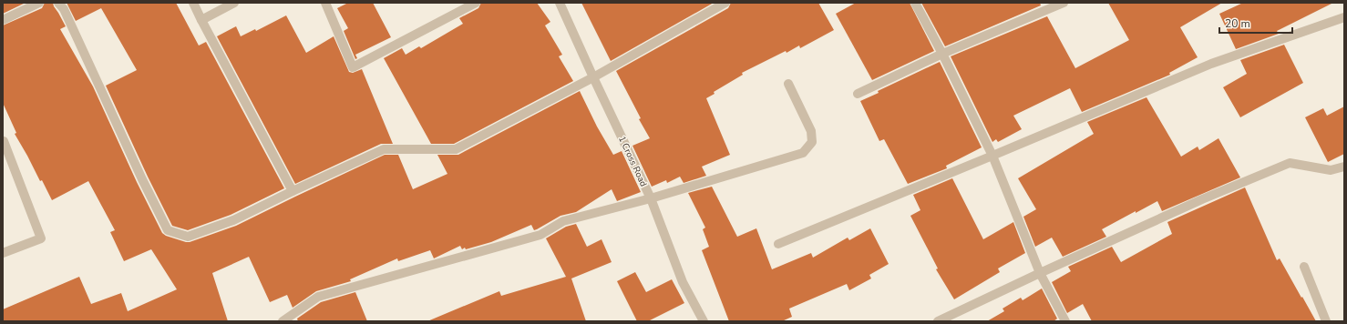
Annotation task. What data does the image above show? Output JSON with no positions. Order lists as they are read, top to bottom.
{
  "streets": {
    "street": ["1 Cross Road"]
  },
  "scale_bar": "20 m"
}
